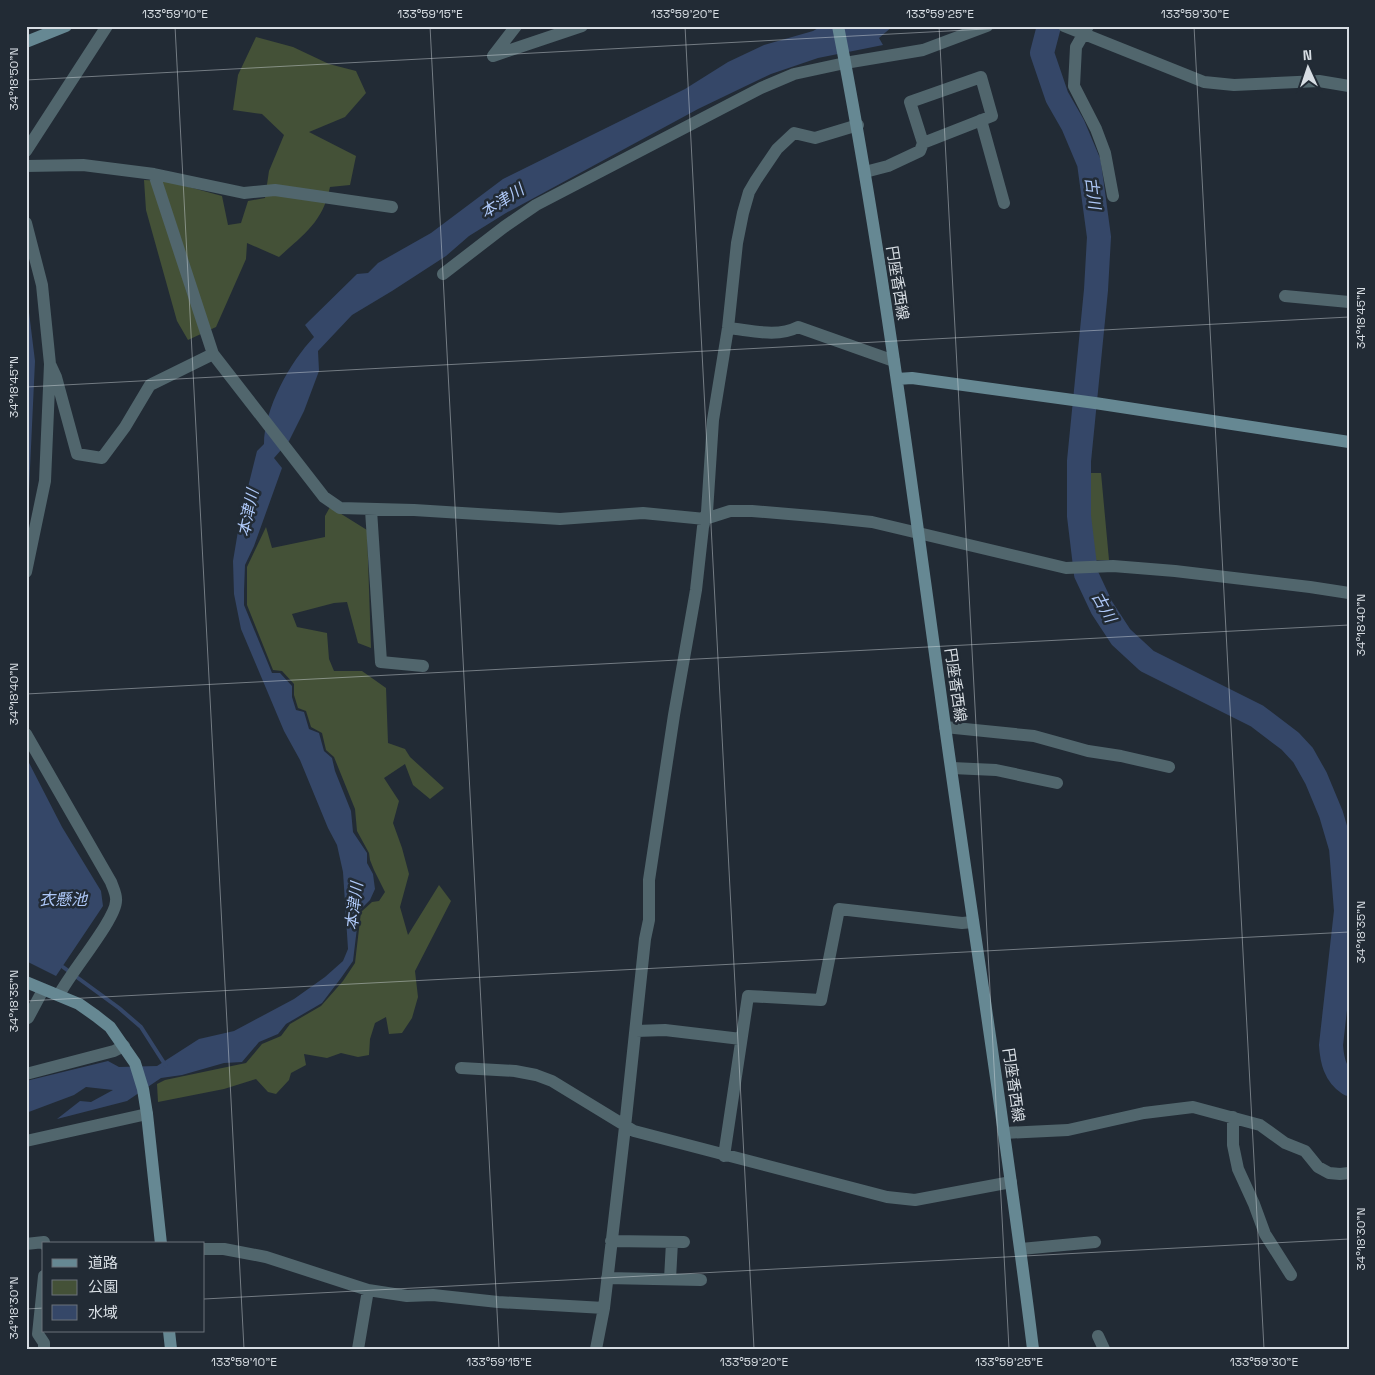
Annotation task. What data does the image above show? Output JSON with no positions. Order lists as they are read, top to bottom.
{
  "streets": {
    "main road": ["円座香西線"]
  },
  "water": ["古川", "本津川", "衣懸池"],
  "legend": ["道路", "公園", "水域"],
  "north": "top",
  "coordinates": [
    "133°59'10\"E",
    "133°59'15\"E",
    "133°59'20\"E",
    "133°59'25\"E",
    "133°59'30\"E",
    "34°18'50\"N",
    "34°18'45\"N",
    "34°18'40\"N",
    "34°18'35\"N",
    "34°18'30\"N"
  ]
}
